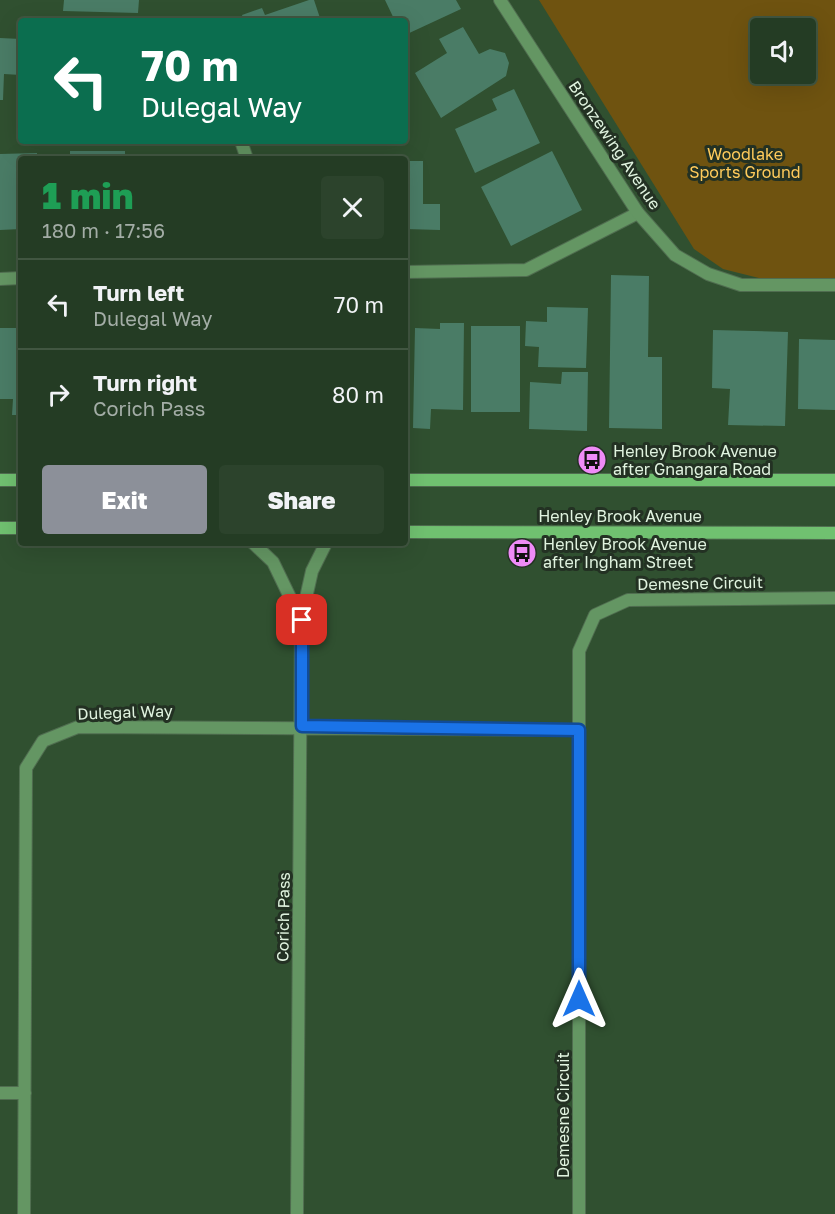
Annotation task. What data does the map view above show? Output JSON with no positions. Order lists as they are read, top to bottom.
{
  "streets": {
    "main road": ["Henley Brook Avenue"],
    "street": [
      "Bronzewing Avenue",
      "Demesne Circuit",
      "Dulegal Way",
      "Corich Pass"
    ]
  },
  "crossings": [
    ["Demesne Circuit", "Dulegal Way"],
    ["Dulegal Way", "Corich Pass"]
  ],
  "parks": ["Woodlake Sports Ground"],
  "places": {
    "bus stop": ["Henley Brook Avenue after Gnangara Road", "Henley Brook Avenue after Ingham Street"]
  },
  "page": {
    "turn": ["70 m", "Dulegal Way"],
    "heading": ["1 min", "180 m · 17:56"],
    "list": [
      {
        "name": "Turn left",
        "note": "Dulegal Way",
        "value": "70 m"
      },
      {
        "name": "Turn right",
        "note": "Corich Pass",
        "value": "80 m"
      }
    ],
    "buttons": ["Exit", "Share"]
  }
}
